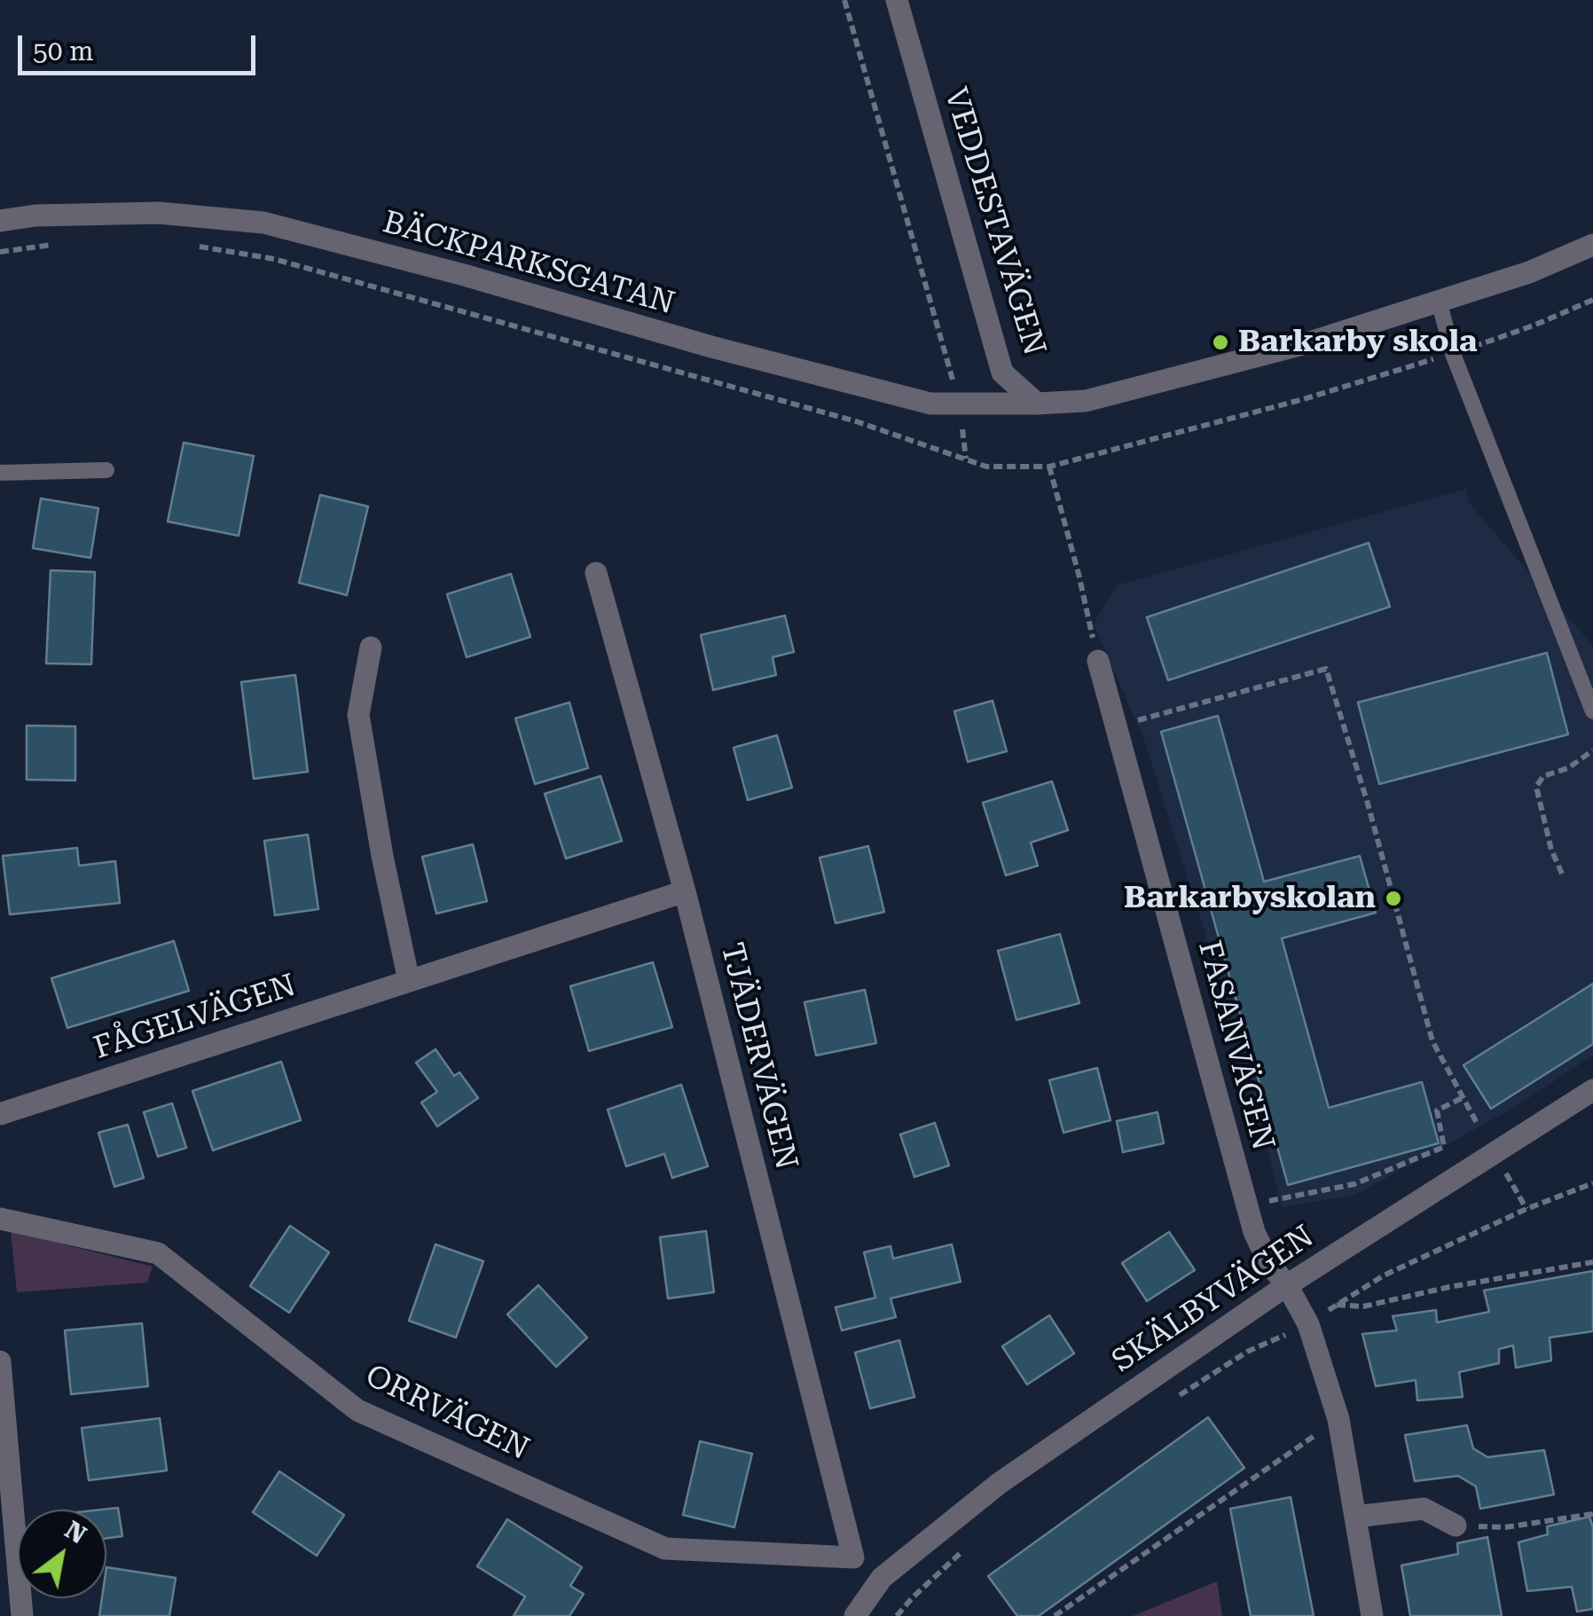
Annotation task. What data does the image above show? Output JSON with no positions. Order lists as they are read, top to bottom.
{
  "streets": {
    "street": [
      "VEDDESTAVÄGEN",
      "BÄCKPARKSGATAN",
      "FÅGELVÄGEN",
      "FASANVÄGEN",
      "TJÄDERVÄGEN",
      "SKÄLBYVÄGEN",
      "ORRVÄGEN"
    ]
  },
  "crossings": [
    ["VEDDESTAVÄGEN", "BÄCKPARKSGATAN"],
    ["FÅGELVÄGEN", "TJÄDERVÄGEN"],
    ["FASANVÄGEN", "SKÄLBYVÄGEN"],
    ["TJÄDERVÄGEN", "ORRVÄGEN"]
  ],
  "places": ["Barkarby skola", "Barkarbyskolan"],
  "scale_bar": "50 m",
  "north": "top right"
}
